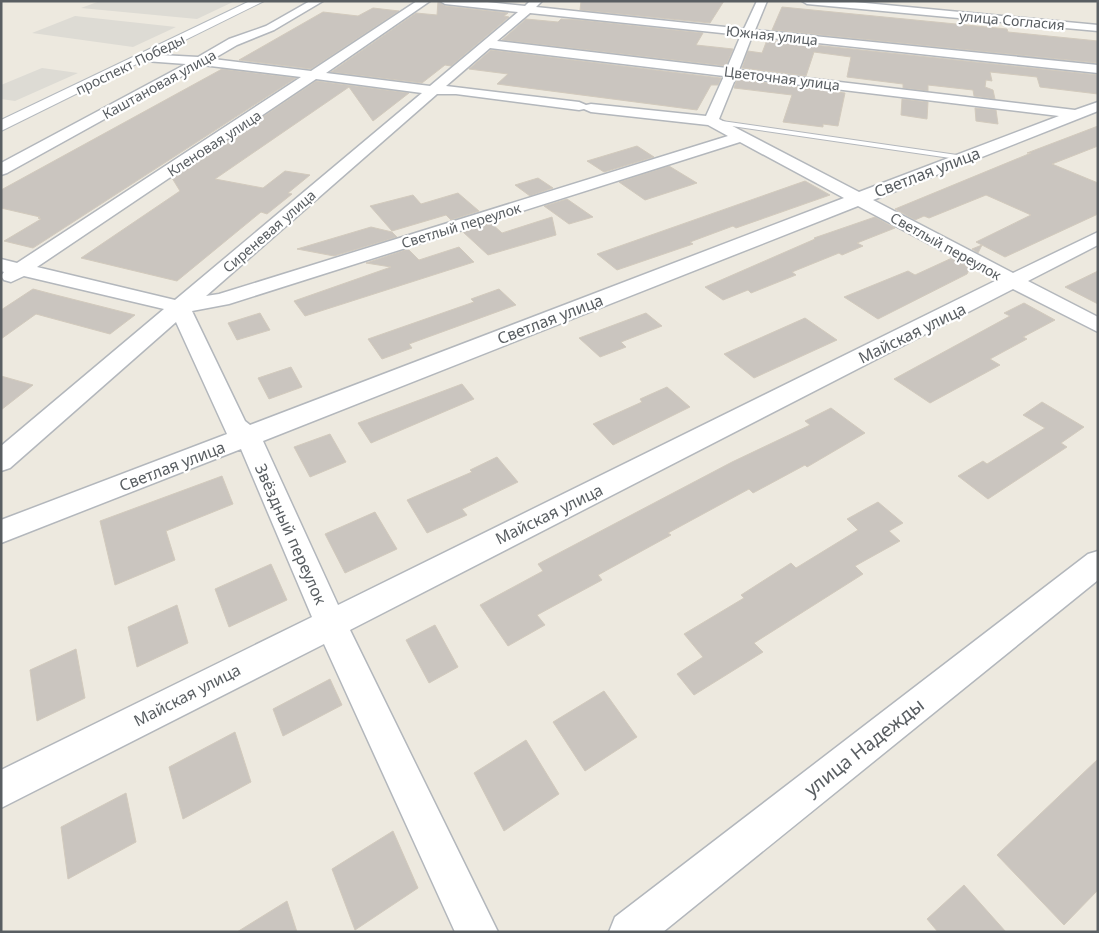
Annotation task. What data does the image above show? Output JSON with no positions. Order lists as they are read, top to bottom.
{
  "streets": {
    "main road": ["проспект Победы"],
    "street": [
      "улица Согласия",
      "Южная улица",
      "Цветочная улица",
      "Каштановая улица",
      "Кленовая улица",
      "Светлая улица",
      "Светлый переулок",
      "Сиреневая улица",
      "Майская улица",
      "Звёздный переулок",
      "улица Надежды"
    ]
  },
  "crossings": [
    ["Южная улица", "Сиреневая улица"],
    ["проспект Победы", "Светлый переулок"],
    ["Цветочная улица", "Светлая улица"],
    ["Цветочная улица", "Сиреневая улица"],
    ["Каштановая улица", "Светлый переулок"],
    ["Кленовая улица", "Светлый переулок"],
    ["Светлая улица", "Светлый переулок"],
    ["Светлая улица", "Звёздный переулок"],
    ["Светлый переулок", "Сиреневая улица"],
    ["Светлый переулок", "Майская улица"],
    ["Светлый переулок", "Звёздный переулок"],
    ["Сиреневая улица", "Звёздный переулок"],
    ["Майская улица", "Звёздный переулок"]
  ]
}
